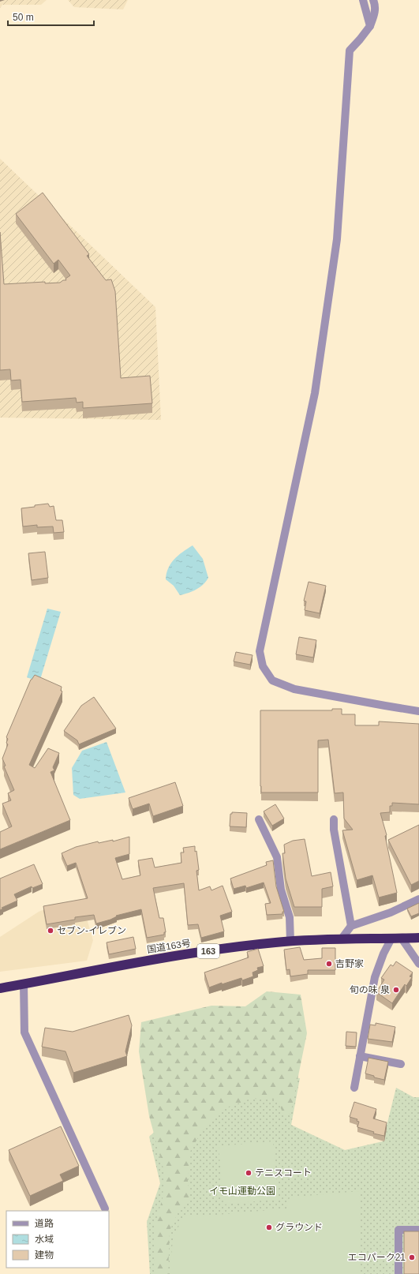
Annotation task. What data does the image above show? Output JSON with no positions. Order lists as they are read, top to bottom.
{
  "streets": {
    "highway": ["国道163号", "163"]
  },
  "parks": ["イモ山運動公園"],
  "places": [
    "セブン-イレブン",
    "吉野家",
    "旬の味 泉",
    "テニスコート",
    "グラウンド",
    "エコパーク21"
  ],
  "legend": ["道路", "水域", "建物"],
  "scale_bar": "50 m"
}
